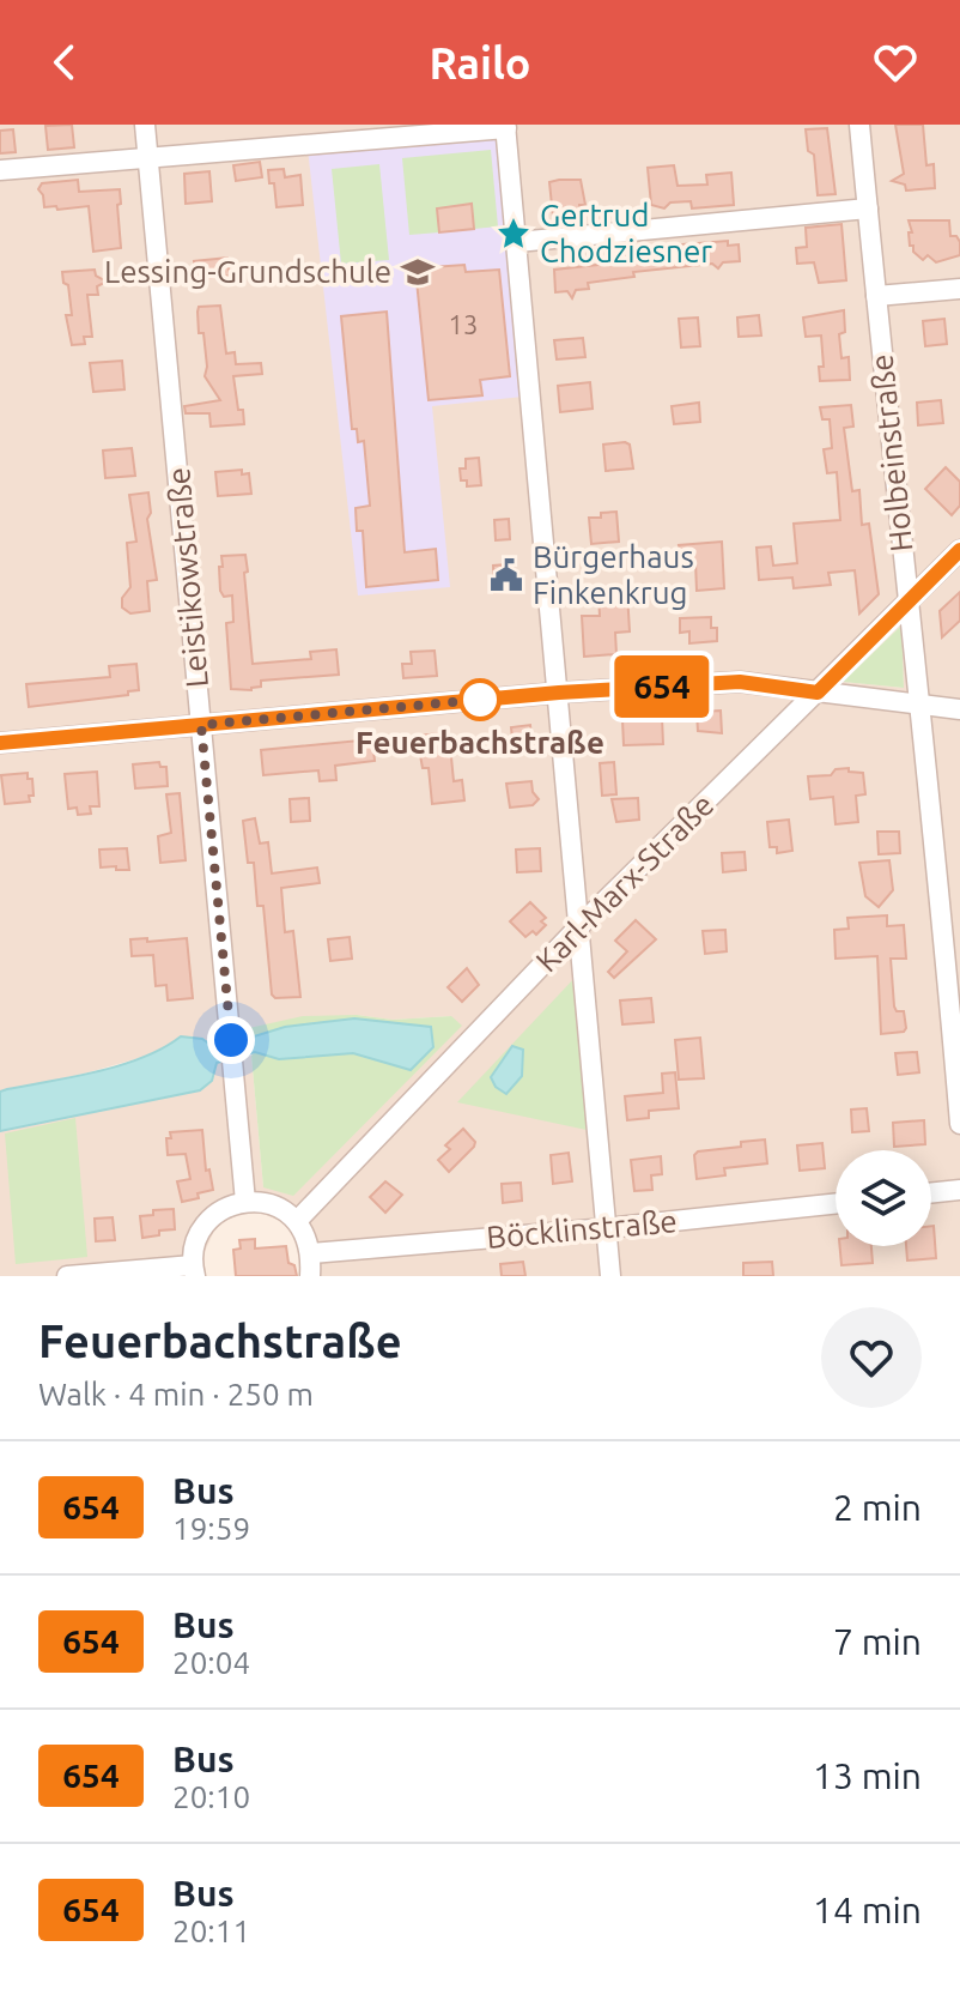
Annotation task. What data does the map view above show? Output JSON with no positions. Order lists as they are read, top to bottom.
{
  "streets": {
    "street": [
      "Holbeinstraße",
      "Leistikowstraße",
      "Karl-Marx-Straße",
      "Böcklinstraße"
    ]
  },
  "crossings": [
    ["Holbeinstraße", "Karl-Marx-Straße"]
  ],
  "places": {
    "place": ["Gertrud Chodziesner"],
    "school or university": ["Lessing-Grundschule"],
    "public building": ["Bürgerhaus Finkenkrug"],
    "other": ["Feuerbachstraße"]
  },
  "lines": ["bus line 654"],
  "house_numbers": ["13"],
  "page": {
    "header": "Railo",
    "on_map": "654",
    "heading": ["Feuerbachstraße", "Walk · 4 min · 250 m"],
    "list": [
      {
        "mark": "654",
        "name": "Bus",
        "note": "19:59",
        "value": "2 min"
      },
      {
        "mark": "654",
        "name": "Bus",
        "note": "20:04",
        "value": "7 min"
      },
      {
        "mark": "654",
        "name": "Bus",
        "note": "20:10",
        "value": "13 min"
      },
      {
        "mark": "654",
        "name": "Bus",
        "note": "20:11",
        "value": "14 min"
      }
    ]
  }
}
